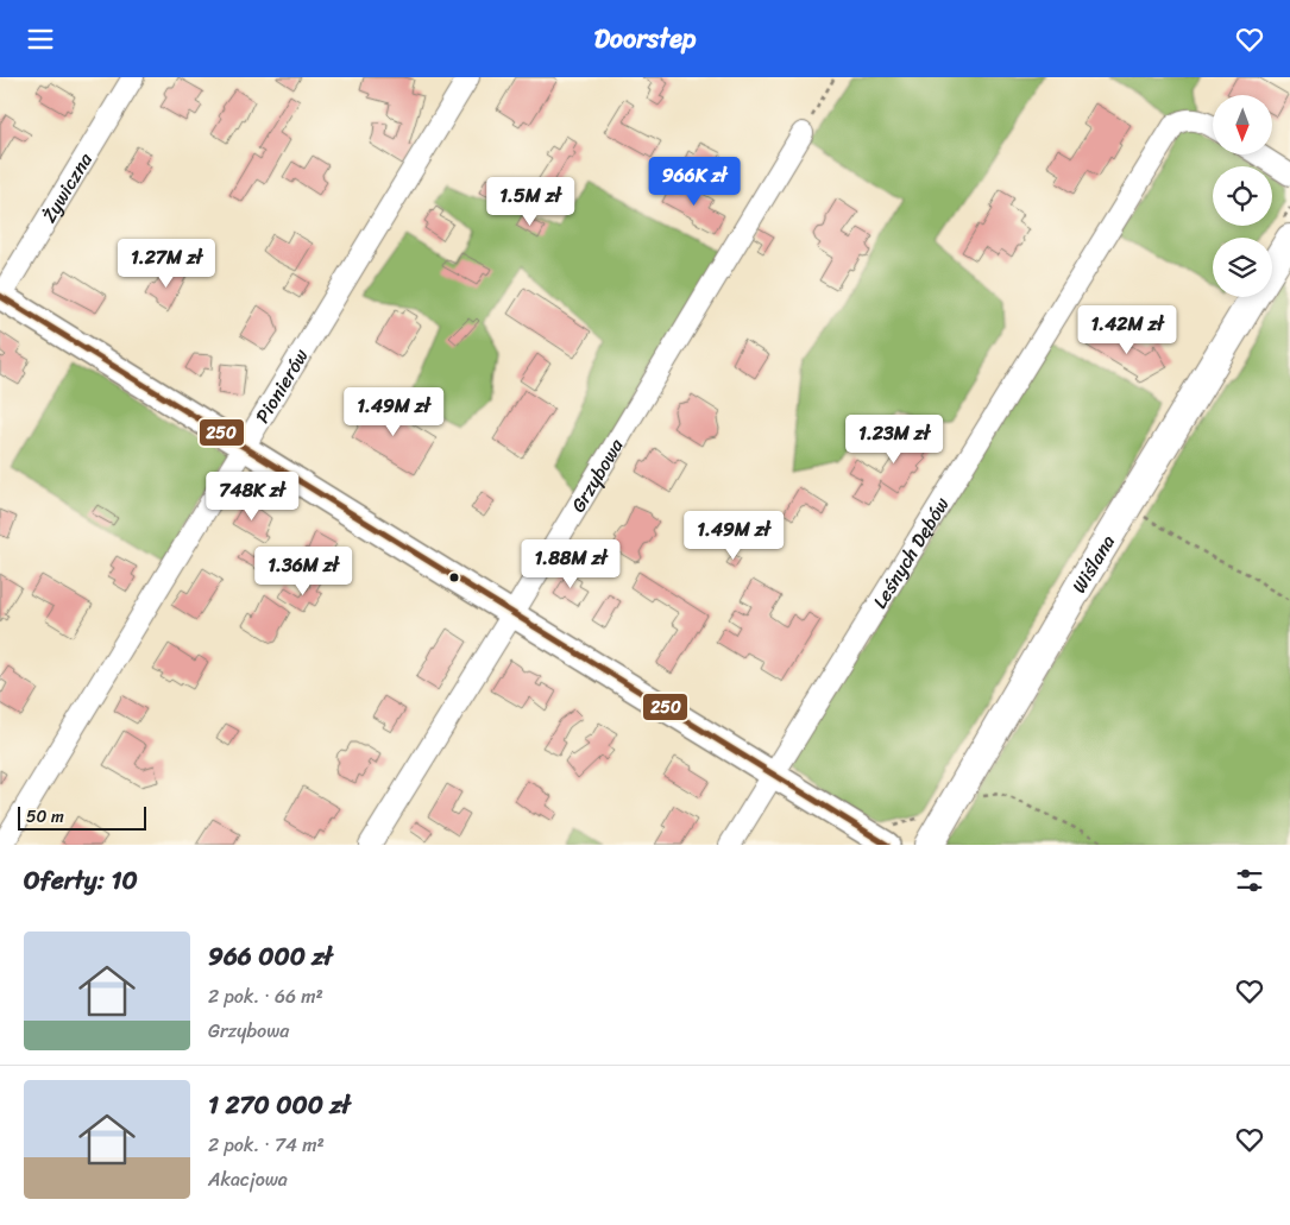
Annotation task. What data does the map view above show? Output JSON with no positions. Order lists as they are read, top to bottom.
{
  "streets": {
    "main road": ["Wiślana"],
    "street": [
      "Żywiczna",
      "Pionierów",
      "Grzybowa",
      "Leśnych Dębów"
    ]
  },
  "lines": ["transit line 250"],
  "scale_bar": "50 m",
  "north": "bottom",
  "page": {
    "header": "Doorstep",
    "price": [
      "966K zł",
      "1.5M zł",
      "1.27M zł",
      "1.42M zł",
      "1.49M zł",
      "1.23M zł",
      "748K zł",
      "1.49M zł",
      "1.88M zł",
      "1.36M zł"
    ],
    "scale": "50 m",
    "heading": "Oferty: 10",
    "list": [
      {
        "name": "966 000 zł",
        "note": "2 pok. · 66 m² · Grzybowa"
      },
      {
        "name": "1 270 000 zł",
        "note": "2 pok. · 74 m² · Akacjowa"
      }
    ]
  }
}
